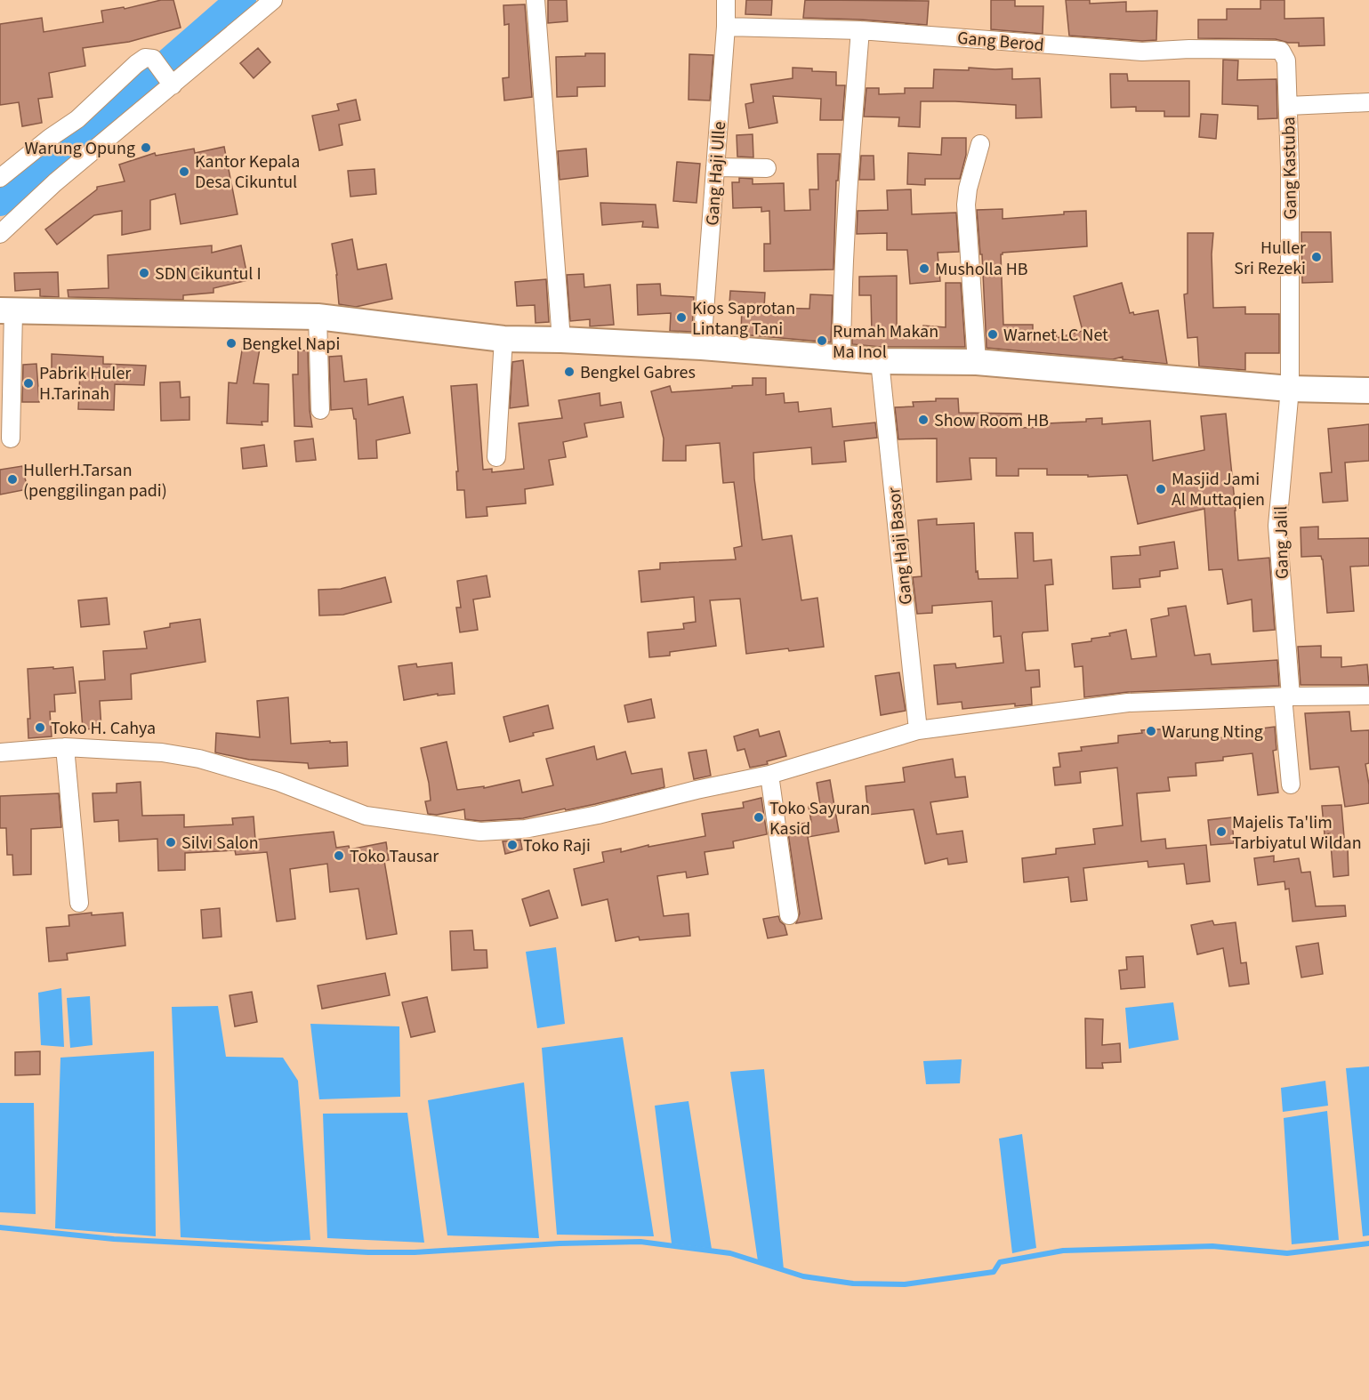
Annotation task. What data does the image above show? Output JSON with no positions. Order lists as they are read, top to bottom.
{
  "streets": {
    "street": [
      "Gang Berod",
      "Gang Kastuba",
      "Gang Haji Ulle",
      "Gang Jalil",
      "Gang Haji Basor"
    ]
  },
  "crossings": [
    ["Gang Berod", "Gang Kastuba"],
    ["Gang Berod", "Gang Haji Ulle"],
    ["Gang Kastuba", "Gang Jalil"]
  ],
  "places": [
    "Warung Opung",
    "Kantor Kepala Desa Cikuntul",
    "Huller Sri Rezeki",
    "Musholla HB",
    "SDN Cikuntul I",
    "Kios Saprotan Lintang Tani",
    "Warnet LC Net",
    "Rumah Makan Ma Inol",
    "Bengkel Napi",
    "Bengkel Gabres",
    "Pabrik Huler H.Tarinah",
    "Show Room HB",
    "HullerH.Tarsan (penggilingan padi)",
    "Masjid Jami Al Muttaqien",
    "Toko H. Cahya",
    "Warung Nting",
    "Toko Sayuran Kasid",
    "Majelis Ta'lim Tarbiyatul Wildan",
    "Silvi Salon",
    "Toko Raji",
    "Toko Tausar"
  ]
}
